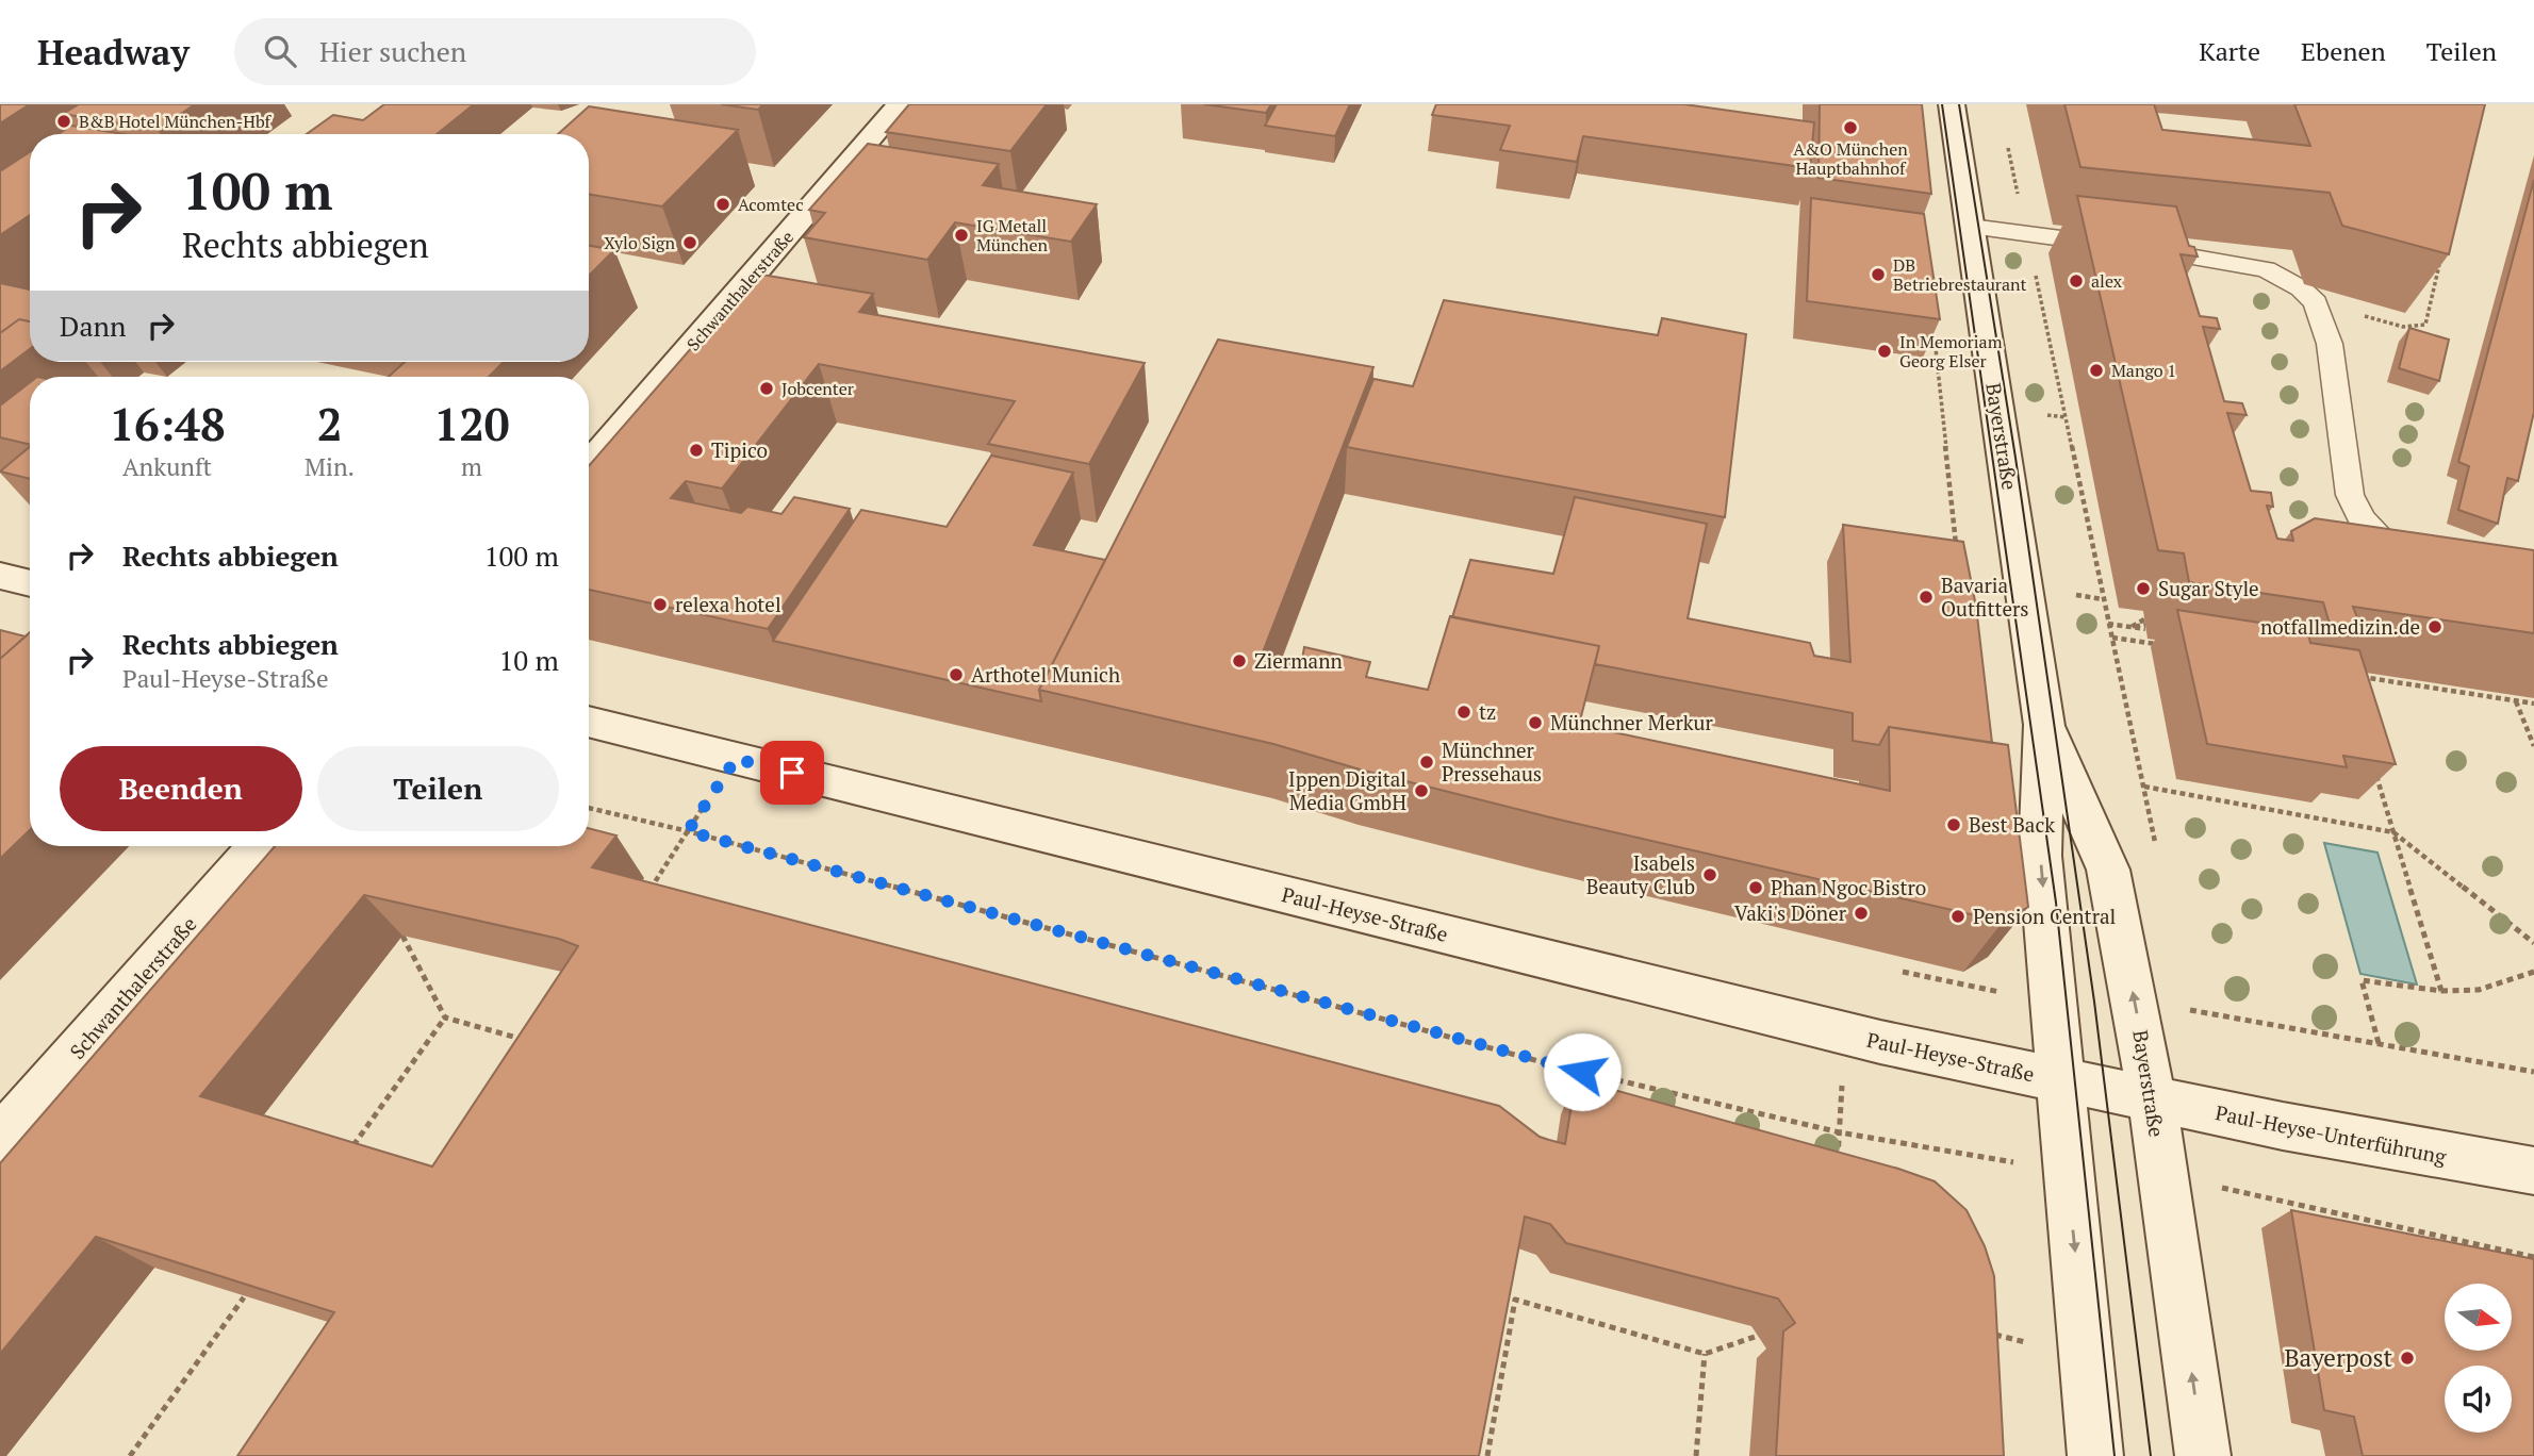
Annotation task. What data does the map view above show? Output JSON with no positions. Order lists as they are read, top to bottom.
{
  "streets": {
    "main road": [
      "Schwanthalerstraße",
      "Bayerstraße",
      "Paul-Heyse-Straße",
      "Paul-Heyse-Unterführung"
    ]
  },
  "crossings": [
    ["Bayerstraße", "Paul-Heyse-Straße"],
    ["Bayerstraße", "Paul-Heyse-Unterführung"],
    ["Paul-Heyse-Straße", "Paul-Heyse-Unterführung"]
  ],
  "places": [
    "B&B Hotel München-Hbf",
    "A&O München Hauptbahnhof",
    "Acomtec",
    "IG Metall München",
    "Xylo Sign",
    "DB Betriebrestaurant",
    "alex",
    "In Memoriam Georg Elser",
    "Mango 1",
    "Jobcenter",
    "Tipico",
    "Sugar Style",
    "Bavaria Outfitters",
    "relexa hotel",
    "notfallmedizin.de",
    "Ziermann",
    "Arthotel Munich",
    "tz",
    "Münchner Merkur",
    "Münchner Pressehaus",
    "Ippen Digital Media GmbH",
    "Best Back",
    "Isabels Beauty Club",
    "Phan Ngoc Bistro",
    "Vaki's Döner",
    "Pension Central",
    "Bayerpost"
  ],
  "north": "right",
  "page": {
    "header": "Headway",
    "search": "Hier suchen",
    "nav": ["Karte", "Ebenen", "Teilen"],
    "turn": ["100 m", "Rechts abbiegen"],
    "then": "Dann",
    "eta": [
      "16:48",
      "Ankunft",
      "2",
      "Min.",
      "120",
      "m"
    ],
    "list": [
      {
        "name": "Rechts abbiegen",
        "value": "100 m"
      },
      {
        "name": "Rechts abbiegen",
        "note": "Paul-Heyse-Straße",
        "value": "10 m"
      }
    ],
    "buttons": ["Beenden", "Teilen"]
  }
}
